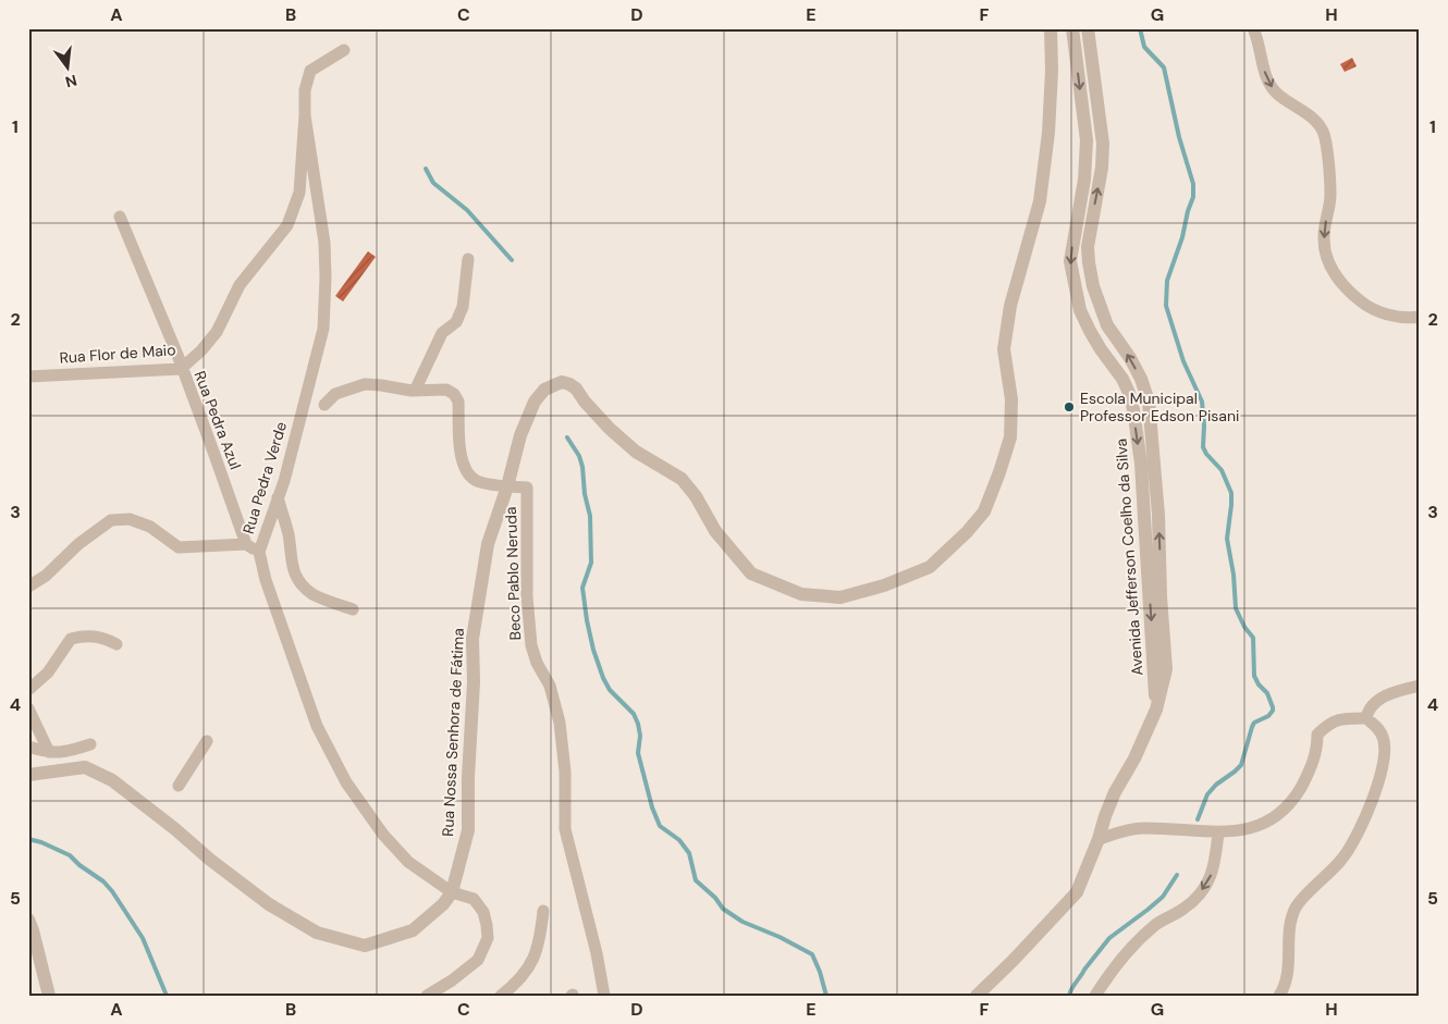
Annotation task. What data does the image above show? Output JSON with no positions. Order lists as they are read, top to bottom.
{
  "streets": {
    "street": [
      "Rua Flor de Maio",
      "Rua Pedra Azul",
      "Rua Pedra Verde",
      "Avenida Jefferson Coelho da Silva",
      "Beco Pablo Neruda",
      "Rua Nossa Senhora de Fátima"
    ]
  },
  "crossings": [
    ["Rua Flor de Maio", "Rua Pedra Azul"],
    ["Rua Flor de Maio", "Rua Pedra Verde"],
    ["Rua Pedra Verde", "Rua Nossa Senhora de Fátima"],
    ["Beco Pablo Neruda", "Rua Nossa Senhora de Fátima"]
  ],
  "places": ["Escola Municipal Professor Edson Pisani"],
  "north": "bottom",
  "grid": {
    "columns": [
      "A",
      "B",
      "C",
      "D",
      "E",
      "F",
      "G",
      "H"
    ],
    "rows": [
      "1",
      "2",
      "3",
      "4",
      "5"
    ]
  }
}
